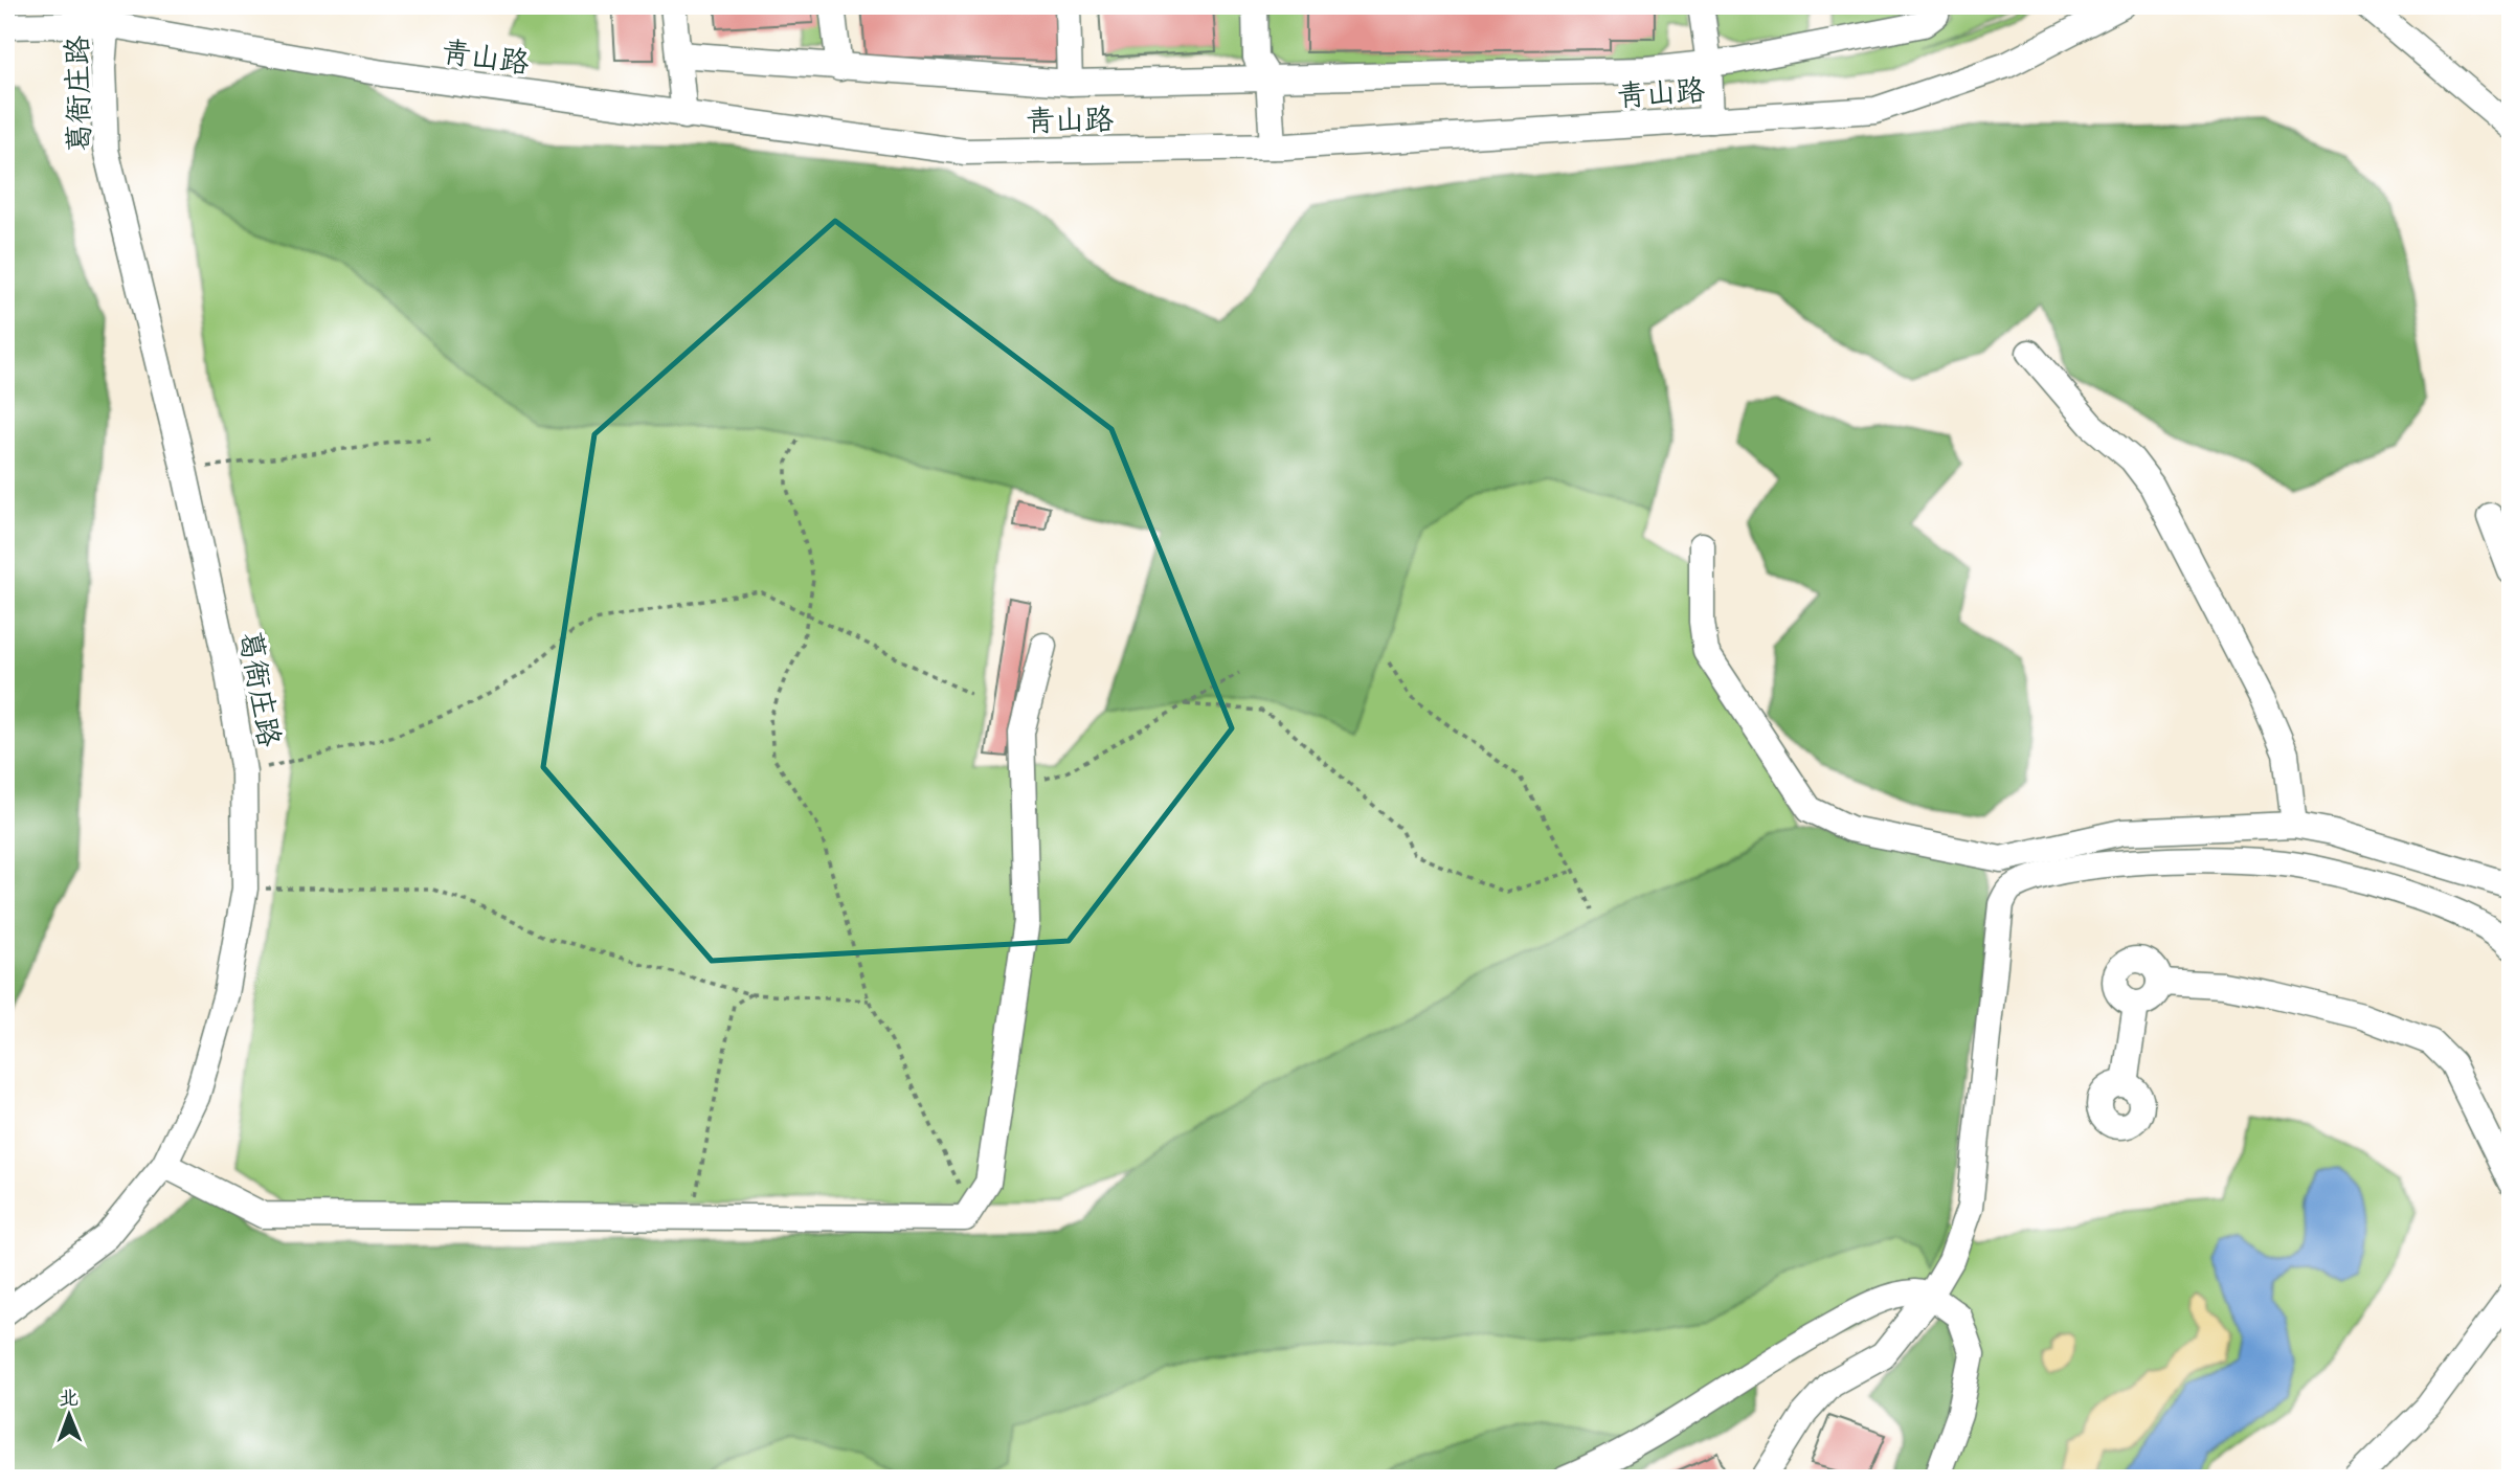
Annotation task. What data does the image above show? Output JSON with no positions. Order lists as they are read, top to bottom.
{
  "streets": {
    "street": ["青山路", "葛衙庄路"]
  },
  "crossings": [
    ["青山路", "葛衙庄路"]
  ],
  "north": "top"
}
